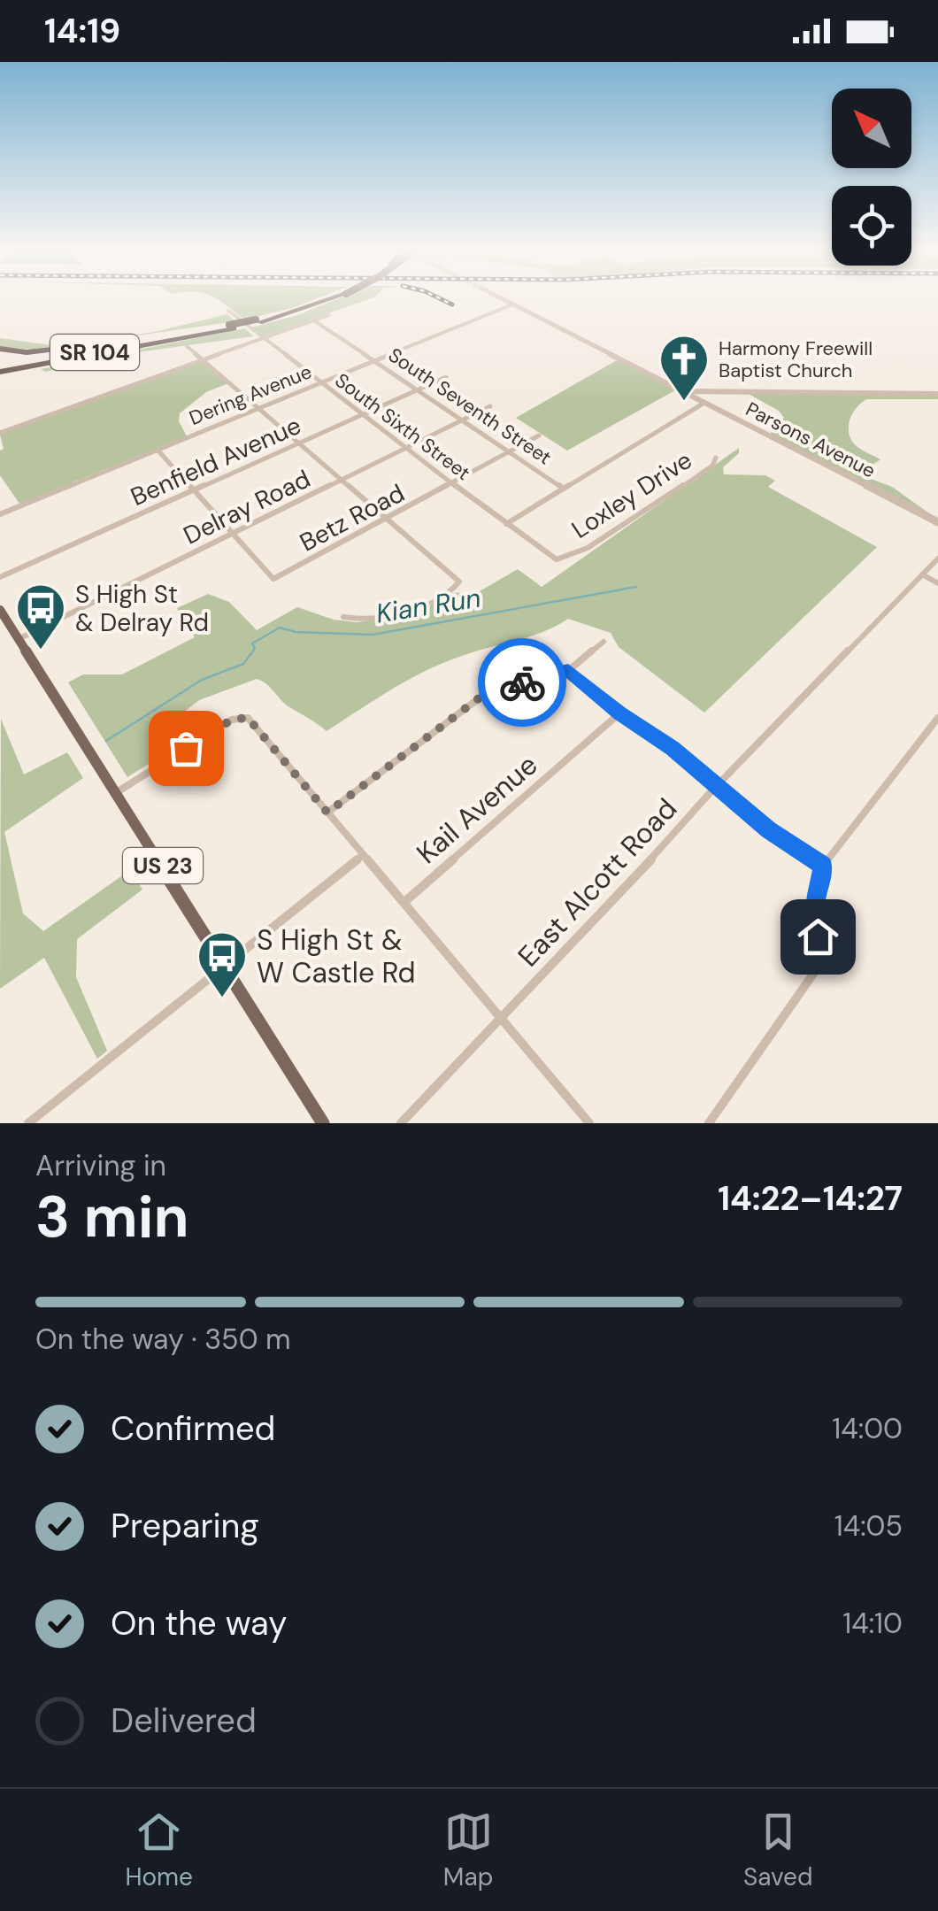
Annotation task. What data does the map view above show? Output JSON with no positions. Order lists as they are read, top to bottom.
{
  "streets": {
    "highway": ["SR 104"],
    "main road": ["US 23"],
    "street": [
      "Dering Avenue",
      "South Seventh Street",
      "South Sixth Street",
      "Parsons Avenue",
      "Benfield Avenue",
      "Loxley Drive",
      "Delray Road",
      "Betz Road",
      "Kail Avenue",
      "East Alcott Road"
    ]
  },
  "crossings": [
    ["Dering Avenue", "South Seventh Street"],
    ["Dering Avenue", "South Sixth Street"],
    ["Dering Avenue", "Parsons Avenue"],
    ["South Seventh Street", "Benfield Avenue"],
    ["South Seventh Street", "Delray Road"],
    ["South Seventh Street", "Betz Road"],
    ["South Sixth Street", "Benfield Avenue"],
    ["South Sixth Street", "Loxley Drive"],
    ["South Sixth Street", "Delray Road"],
    ["South Sixth Street", "Betz Road"],
    ["Delray Road", "US 23"]
  ],
  "water": ["Kian Run"],
  "places": {
    "church": ["Harmony Freewill Baptist Church"],
    "bus stop": ["S High St & Delray Rd", "S High St & W Castle Rd"]
  },
  "north": "top left",
  "page": {
    "status": "14:19",
    "heading": ["3 min", "Arriving in", "14:22–14:27"],
    "bar": "On the way · 350 m",
    "list": [
      ["Confirmed", "14:00"],
      ["Preparing", "14:05"],
      ["On the way", "14:10"],
      "Delivered"
    ],
    "tabs": ["Home", "Map", "Saved"]
  }
}
